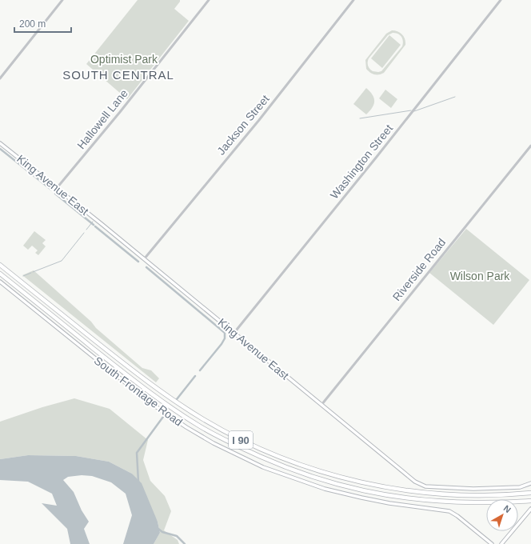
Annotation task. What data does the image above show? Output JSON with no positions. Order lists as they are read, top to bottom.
{
  "streets": {
    "highway": ["I 90"],
    "main road": ["King Avenue East", "South Frontage Road"],
    "street": [
      "Hallowell Lane",
      "Jackson Street",
      "Washington Street",
      "Riverside Road"
    ]
  },
  "crossings": [
    ["Hallowell Lane", "King Avenue East"],
    ["Jackson Street", "King Avenue East"],
    ["Washington Street", "King Avenue East"],
    ["King Avenue East", "Riverside Road"]
  ],
  "districts": ["SOUTH CENTRAL"],
  "parks": ["Optimist Park", "Wilson Park"],
  "scale_bar": "200 m",
  "north": "top right"
}
